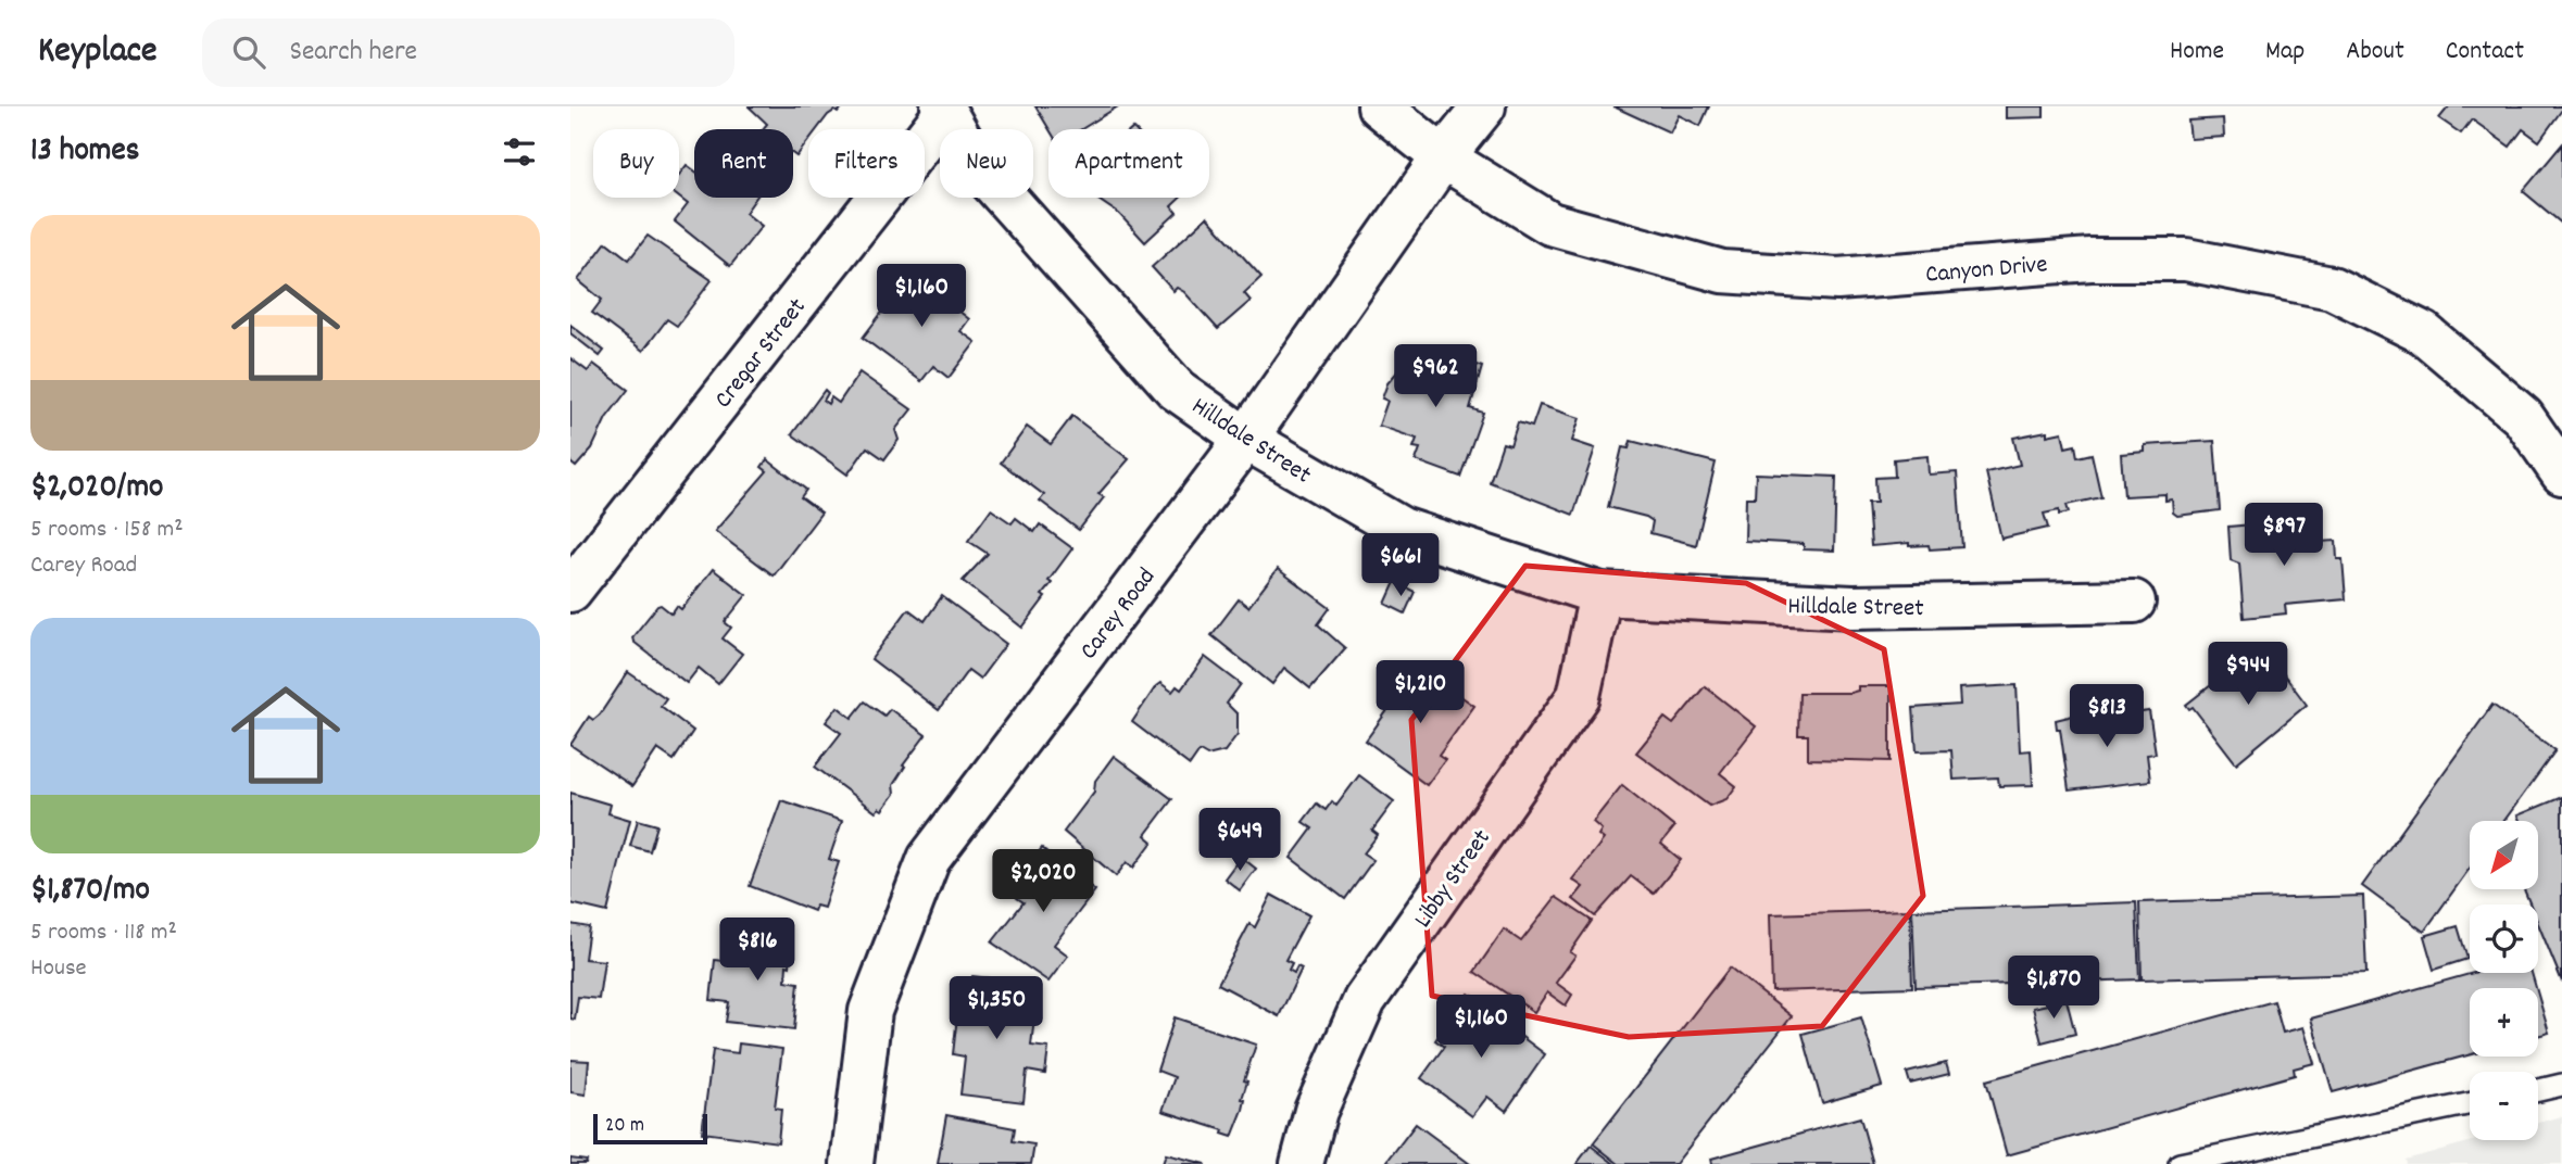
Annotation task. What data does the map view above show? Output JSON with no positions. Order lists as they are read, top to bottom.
{
  "streets": {
    "street": [
      "Canyon Drive",
      "Cregar Street",
      "Hilldale Street",
      "Carey Road",
      "Libby Street"
    ]
  },
  "crossings": [
    ["Canyon Drive", "Carey Road"],
    ["Cregar Street", "Hilldale Street"],
    ["Hilldale Street", "Carey Road"],
    ["Hilldale Street", "Libby Street"]
  ],
  "scale_bar": "20 m",
  "north": "bottom left",
  "page": {
    "header": "Keyplace",
    "search": "Search here",
    "nav": [
      "Home",
      "Map",
      "About",
      "Contact"
    ],
    "heading": "13 homes",
    "chip": [
      "Buy",
      "Rent",
      "Filters",
      "New",
      "Apartment"
    ],
    "list": [
      {
        "name": "$2,020/mo",
        "note": "5 rooms · 158 m² · Carey Road"
      },
      {
        "name": "$1,870/mo",
        "note": "5 rooms · 118 m² · House"
      }
    ],
    "price": [
      "$1,160",
      "$962",
      "$897",
      "$661",
      "$944",
      "$1,210",
      "$813",
      "$649",
      "$2,020",
      "$816",
      "$1,870",
      "$1,350",
      "$1,160"
    ],
    "map_buttons": ["+", "−"],
    "scale": "20 m"
  }
}
